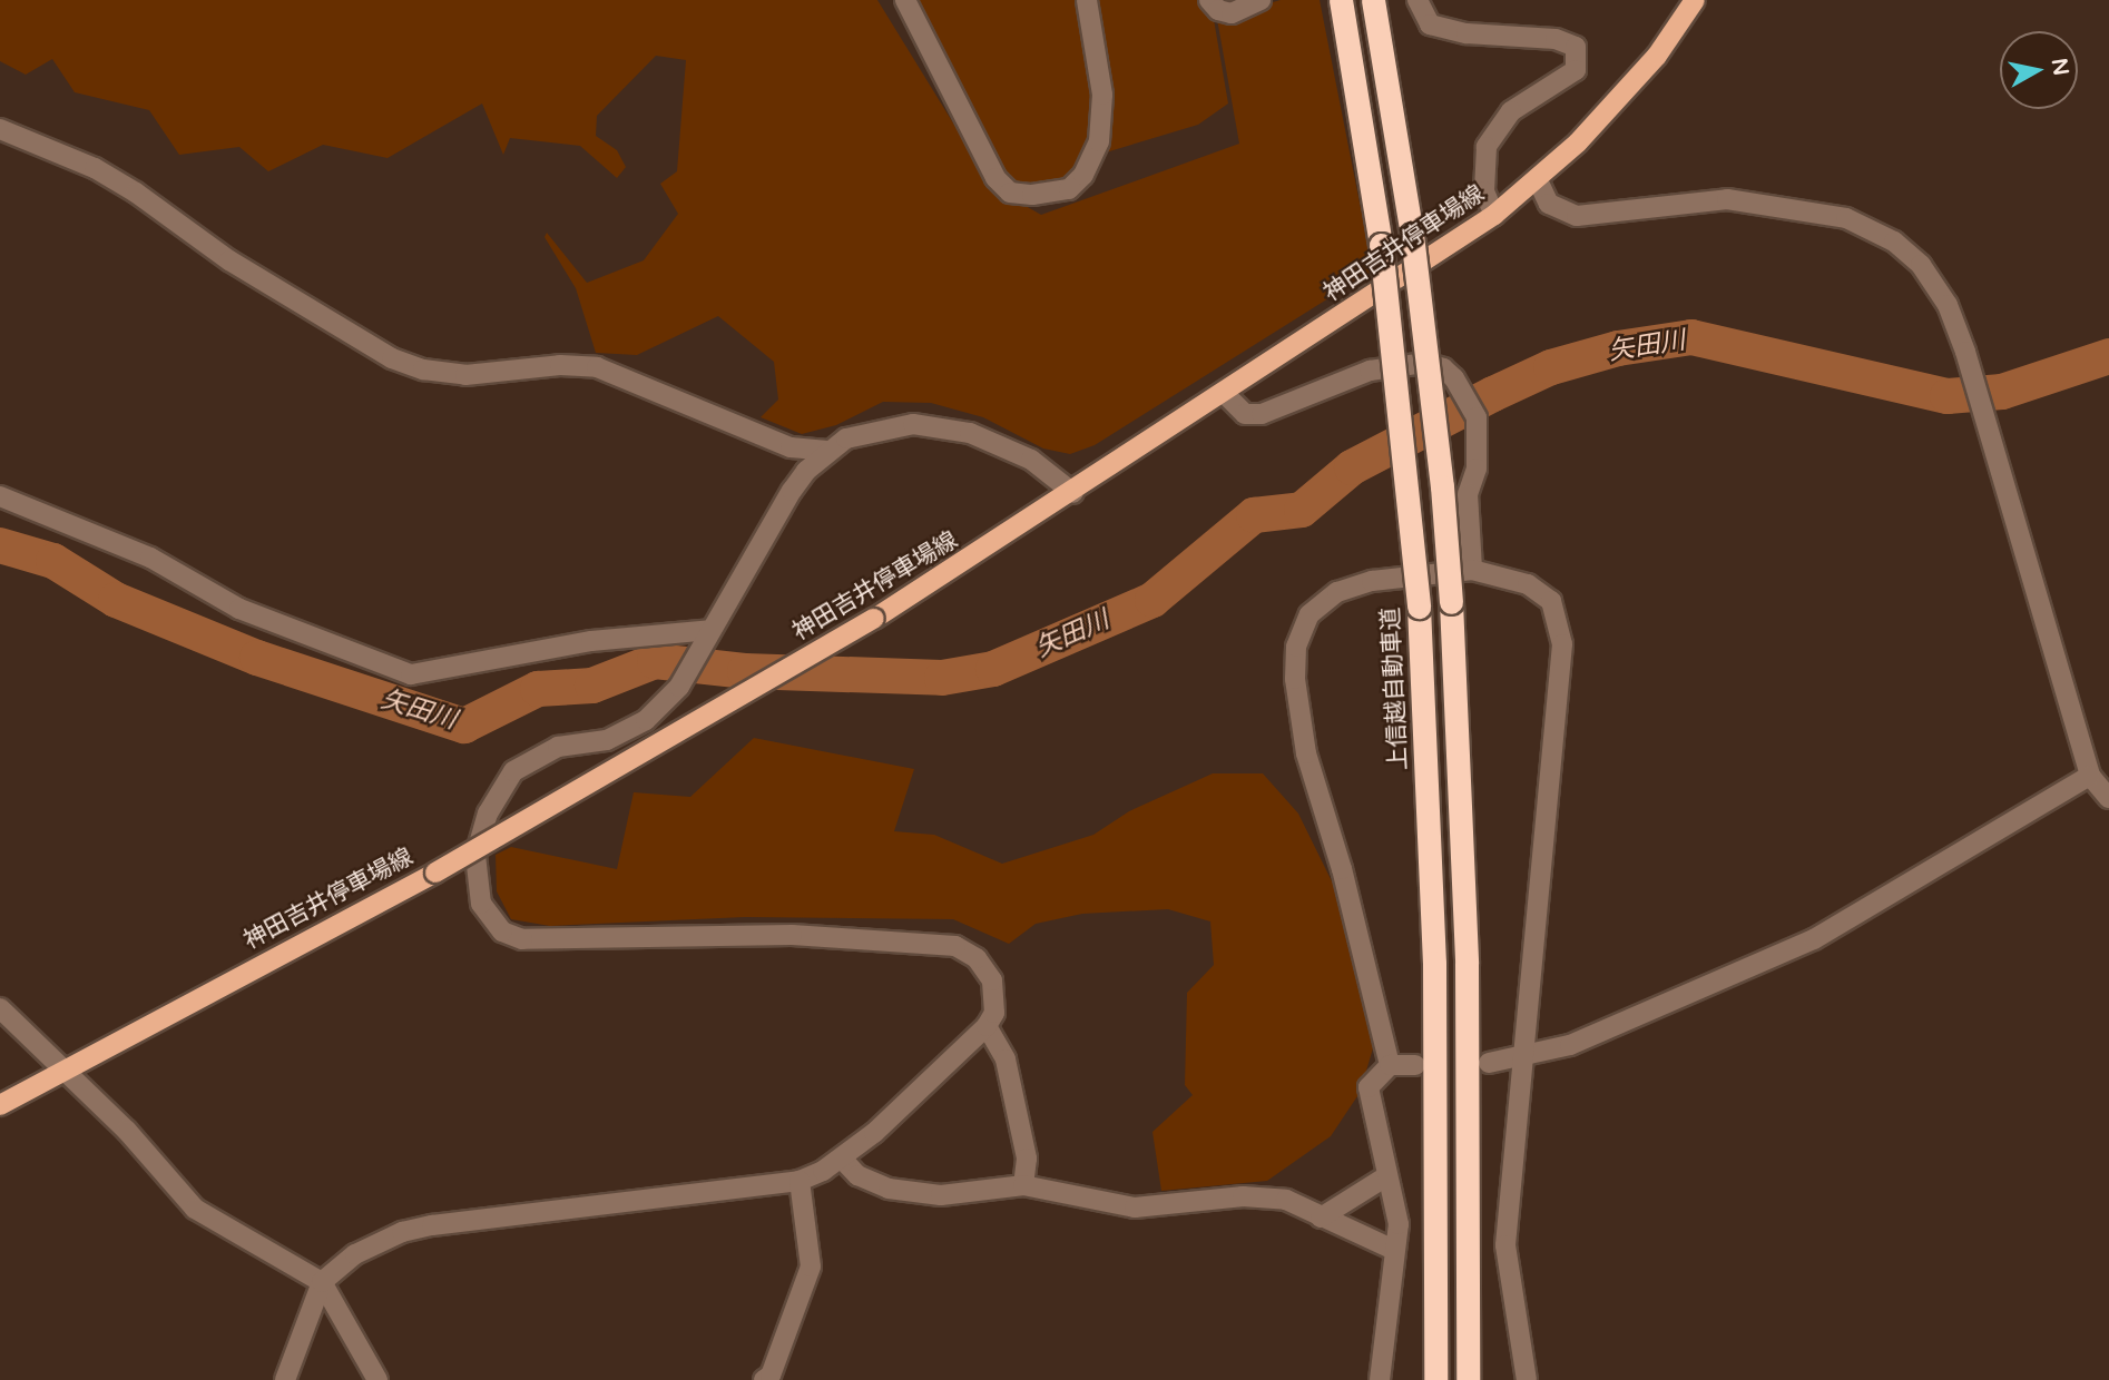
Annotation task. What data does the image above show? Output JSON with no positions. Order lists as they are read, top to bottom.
{
  "streets": {
    "highway": ["上信越自動車道"],
    "main road": ["神田吉井停車場線"]
  },
  "water": ["矢田川"],
  "north": "right"
}
